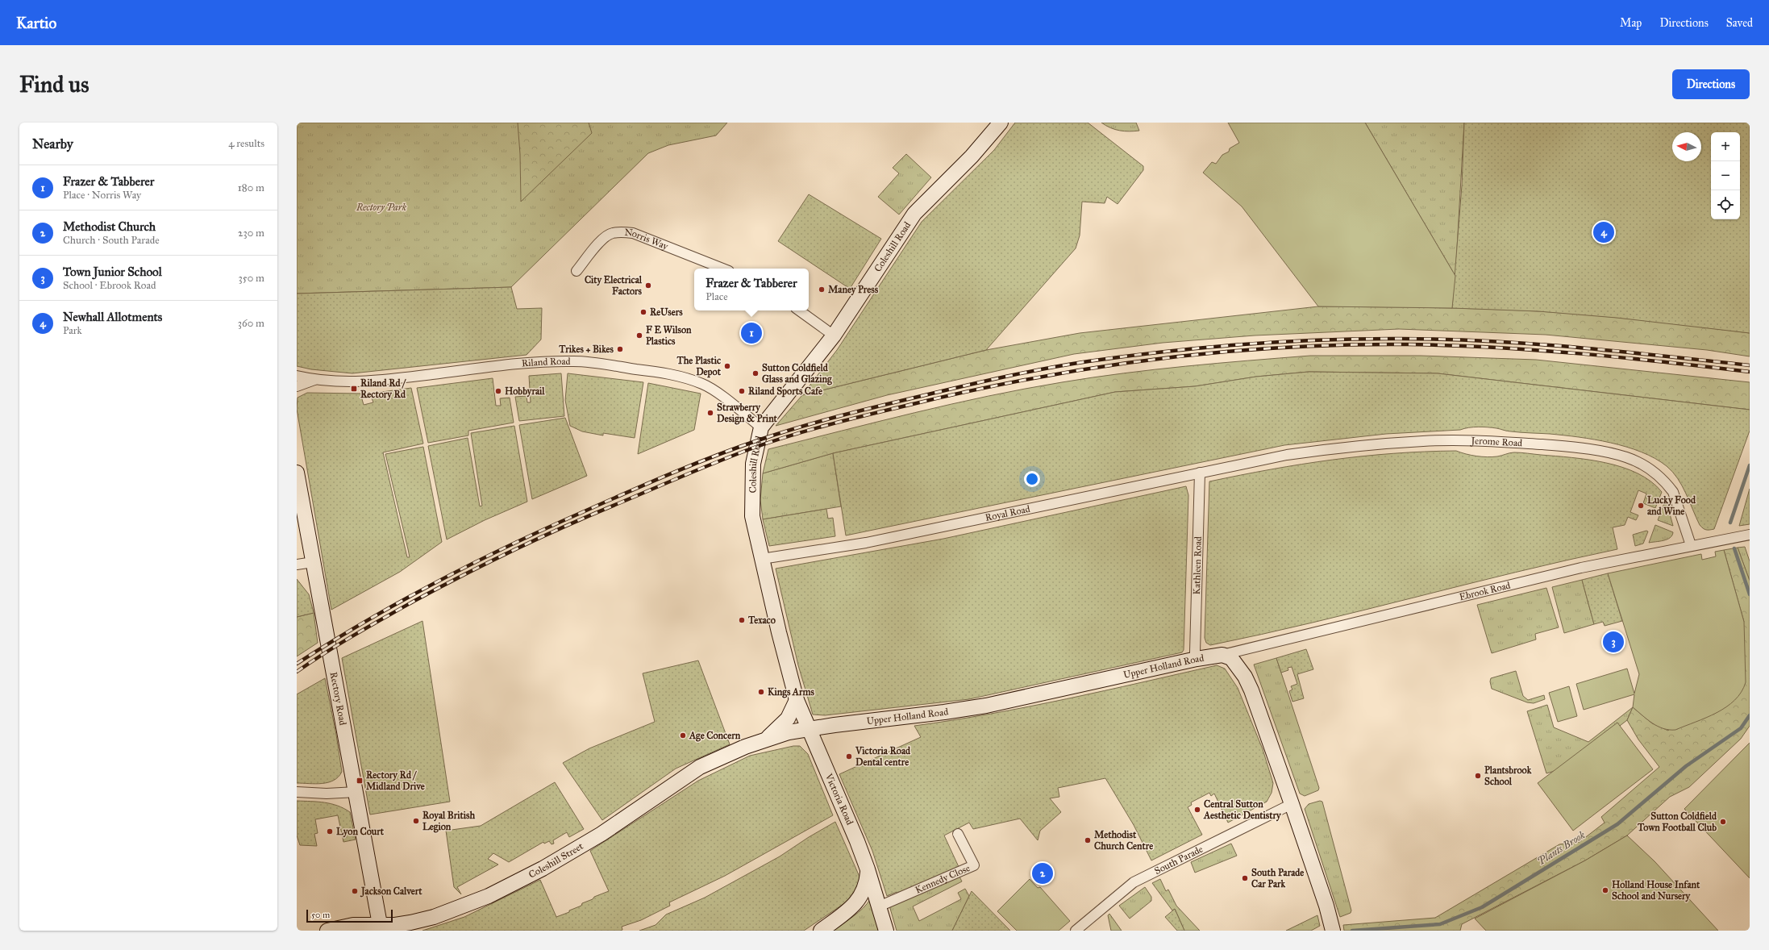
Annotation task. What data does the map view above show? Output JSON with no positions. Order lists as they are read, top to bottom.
{
  "streets": {
    "street": [
      "Norris Way",
      "Coleshill Road",
      "Riland Road",
      "Jerome Road",
      "Royal Road",
      "Kathleen Road",
      "Ebrook Road",
      "Upper Holland Road",
      "Rectory Road",
      "Victoria Road",
      "South Parade",
      "Coleshill Street",
      "Kennedy Close"
    ]
  },
  "crossings": [
    ["Coleshill Road", "Riland Road"],
    ["Coleshill Road", "Royal Road"],
    ["Coleshill Road", "Upper Holland Road"],
    ["Coleshill Road", "Victoria Road"],
    ["Coleshill Road", "Coleshill Street"],
    ["Jerome Road", "Royal Road"],
    ["Jerome Road", "Ebrook Road"],
    ["Royal Road", "Kathleen Road"],
    ["Kathleen Road", "Upper Holland Road"],
    ["Ebrook Road", "Upper Holland Road"],
    ["Upper Holland Road", "Victoria Road"],
    ["Upper Holland Road", "Coleshill Street"],
    ["Rectory Road", "Coleshill Street"],
    ["Victoria Road", "Coleshill Street"],
    ["Victoria Road", "Kennedy Close"]
  ],
  "water": ["Plants Brook"],
  "parks": ["Rectory Park"],
  "places": {
    "other": [
      "City Electrical Factors",
      "Maney Press",
      "ReUsers",
      "F E Wilson Plastics",
      "Trikes + Bikes",
      "The Plastic Depot",
      "Sutton Coldfield Glass and Glazing",
      "Hobbyrail",
      "Riland Sports Cafe",
      "Strawberry Design & Print",
      "Lucky Food and Wine",
      "Texaco",
      "Kings Arms",
      "Age Concern",
      "Victoria Road Dental centre",
      "Plantsbrook School",
      "Central Sutton Aesthetic Dentistry",
      "Royal British Legion",
      "Sutton Coldfield Town Football Club",
      "Lyon Court",
      "Methodist Church Centre",
      "South Parade Car Park",
      "Holland House Infant School and Nursery",
      "Jackson Calvert"
    ],
    "transit": ["Riland Rd / Rectory Rd", "Rectory Rd / Midland Drive"]
  },
  "scale_bar": "50 m",
  "north": "left",
  "page": {
    "header": "Kartio",
    "nav": ["Map", "Directions", "Saved"],
    "buttons": "Directions",
    "title": "Find us",
    "heading": ["Nearby", "4 results"],
    "map_buttons": ["+", "−"],
    "list": [
      {
        "mark": "1",
        "name": "Frazer & Tabberer",
        "note": "Place · Norris Way",
        "value": "180 m"
      },
      {
        "mark": "2",
        "name": "Methodist Church",
        "note": "Church · South Parade",
        "value": "230 m"
      },
      {
        "mark": "3",
        "name": "Town Junior School",
        "note": "School · Ebrook Road",
        "value": "350 m"
      },
      {
        "mark": "4",
        "name": "Newhall Allotments",
        "note": "Park",
        "value": "360 m"
      }
    ],
    "pins": [
      "4",
      "1",
      "3",
      "2"
    ],
    "popup": ["Frazer & Tabberer", "Place"],
    "scale": "50 m"
  }
}
